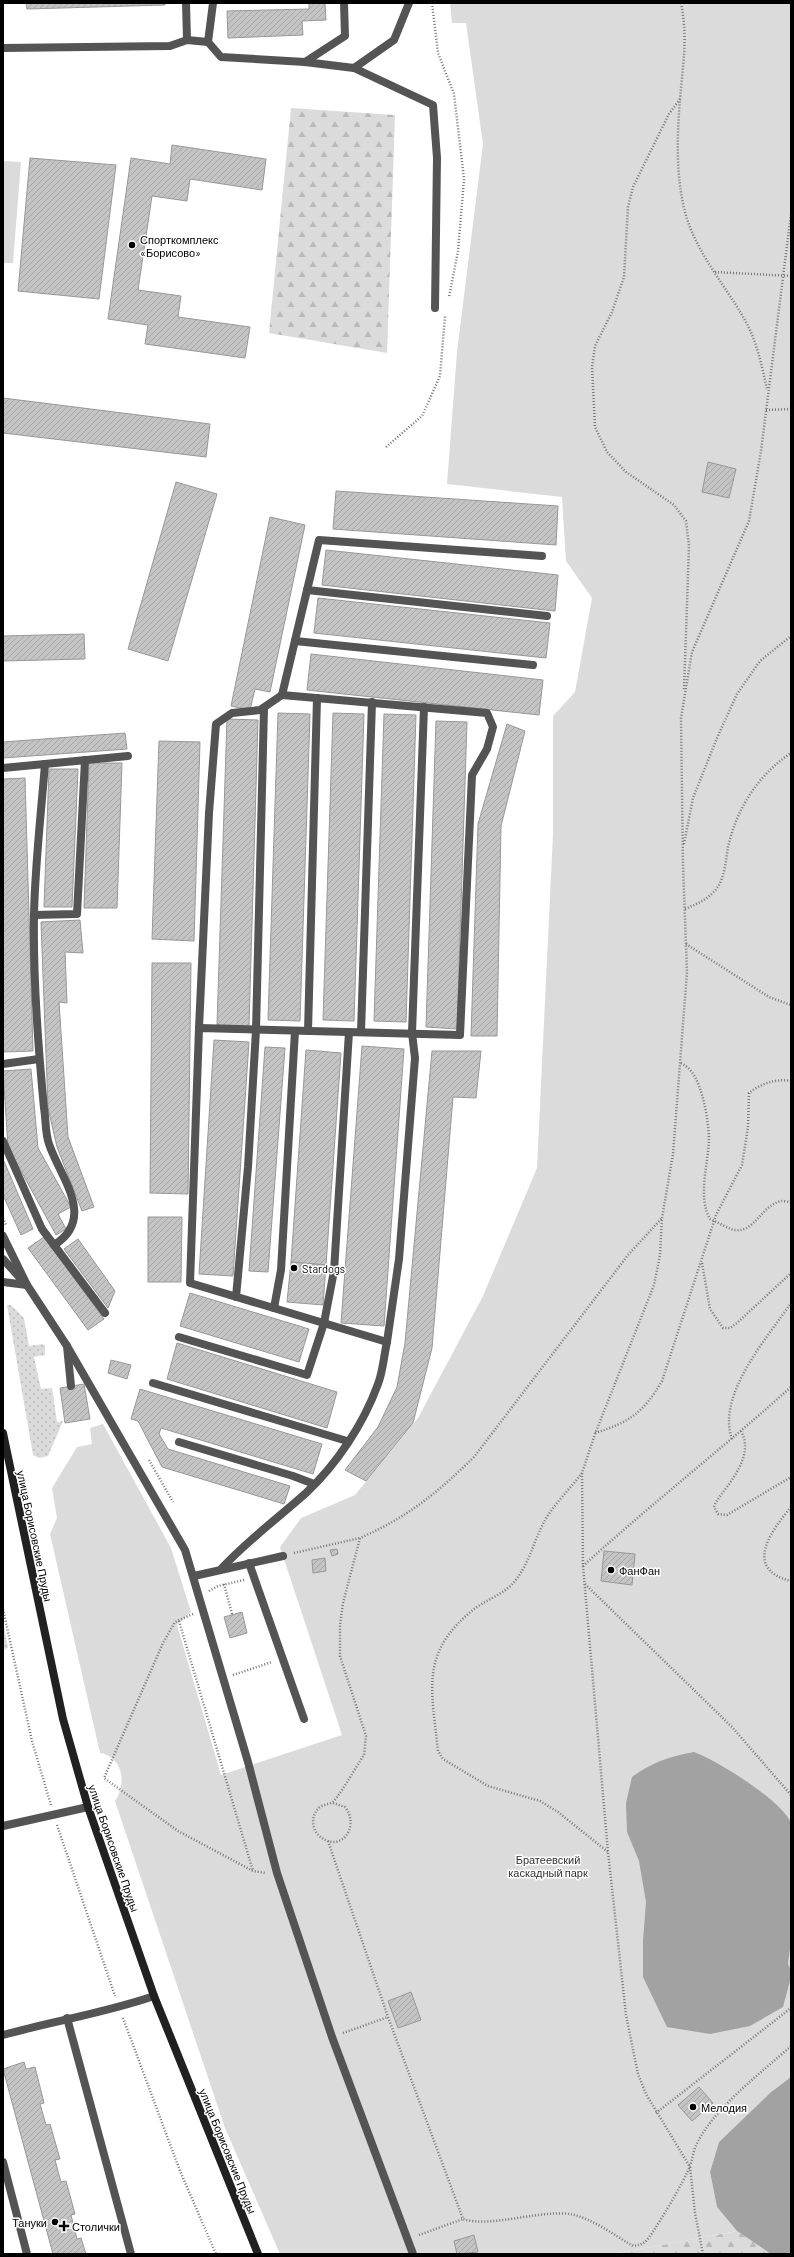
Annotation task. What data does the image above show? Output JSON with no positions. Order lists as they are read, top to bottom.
{
  "streets": {
    "main road": ["улица Борисовские Пруды"]
  },
  "parks": ["Братеевский каскадный парк"],
  "places": {
    "other": [
      "Спорткомплекс «Борисово»",
      "Stardogs",
      "ФанФан",
      "Мелодия",
      "Тануки"
    ],
    "health": ["Столички"]
  }
}
